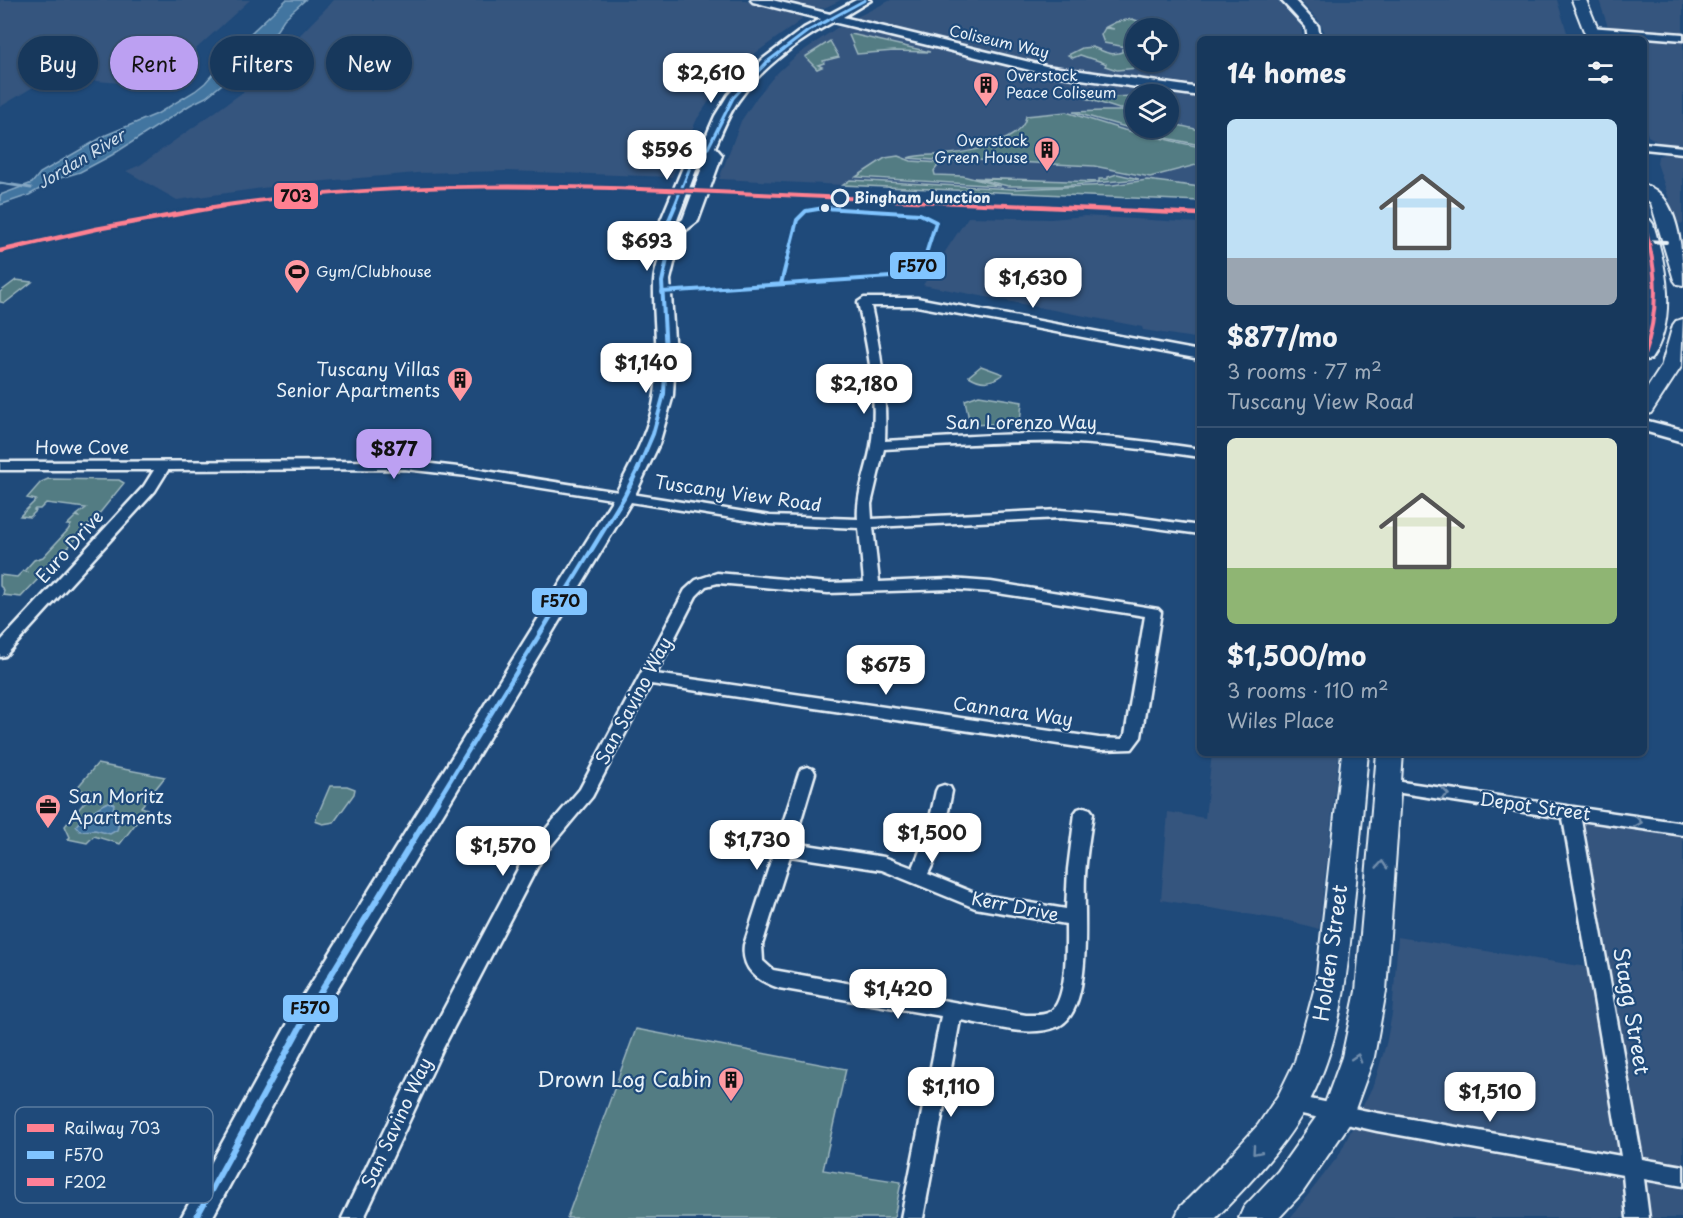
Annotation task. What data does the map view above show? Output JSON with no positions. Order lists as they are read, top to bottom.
{
  "streets": {
    "main road": ["Coliseum Way", "Holden Street"],
    "street": [
      "San Lorenzo Way",
      "Howe Cove",
      "Tuscany View Road",
      "Euro Drive",
      "San Savino Way",
      "Cannara Way",
      "Depot Street",
      "Kerr Drive",
      "Stagg Street"
    ]
  },
  "crossings": [
    ["Howe Cove", "Tuscany View Road"],
    ["Howe Cove", "Euro Drive"],
    ["Tuscany View Road", "Euro Drive"],
    ["San Savino Way", "Cannara Way"],
    ["Depot Street", "Holden Street"],
    ["Depot Street", "Stagg Street"]
  ],
  "one_way": ["Depot Street"],
  "water": ["Jordan River"],
  "places": {
    "building": [
      "Overstock Peace Coliseum",
      "Overstock Green House",
      "Tuscany Villas Senior Apartments",
      "Drown Log Cabin"
    ],
    "other": ["Bingham Junction"],
    "sports": ["Gym/Clubhouse"],
    "office": ["San Moritz Apartments"]
  },
  "lines": ["transit line F570", "rail line 703", "transit line F202"],
  "legend": ["Railway 703", "F570", "F202"],
  "page": {
    "chip": [
      "Buy",
      "Rent",
      "Filters",
      "New"
    ],
    "heading": "14 homes",
    "price": [
      "$2,610",
      "$596",
      "$693",
      "$1,630",
      "$1,140",
      "$2,180",
      "$877",
      "$675",
      "$1,500",
      "$1,730",
      "$1,570",
      "$1,420",
      "$1,110",
      "$1,510"
    ],
    "list": [
      {
        "name": "$877/mo",
        "note": "3 rooms · 77 m² · Tuscany View Road"
      },
      {
        "name": "$1,500/mo",
        "note": "3 rooms · 110 m² · Wiles Place"
      }
    ]
  }
}
